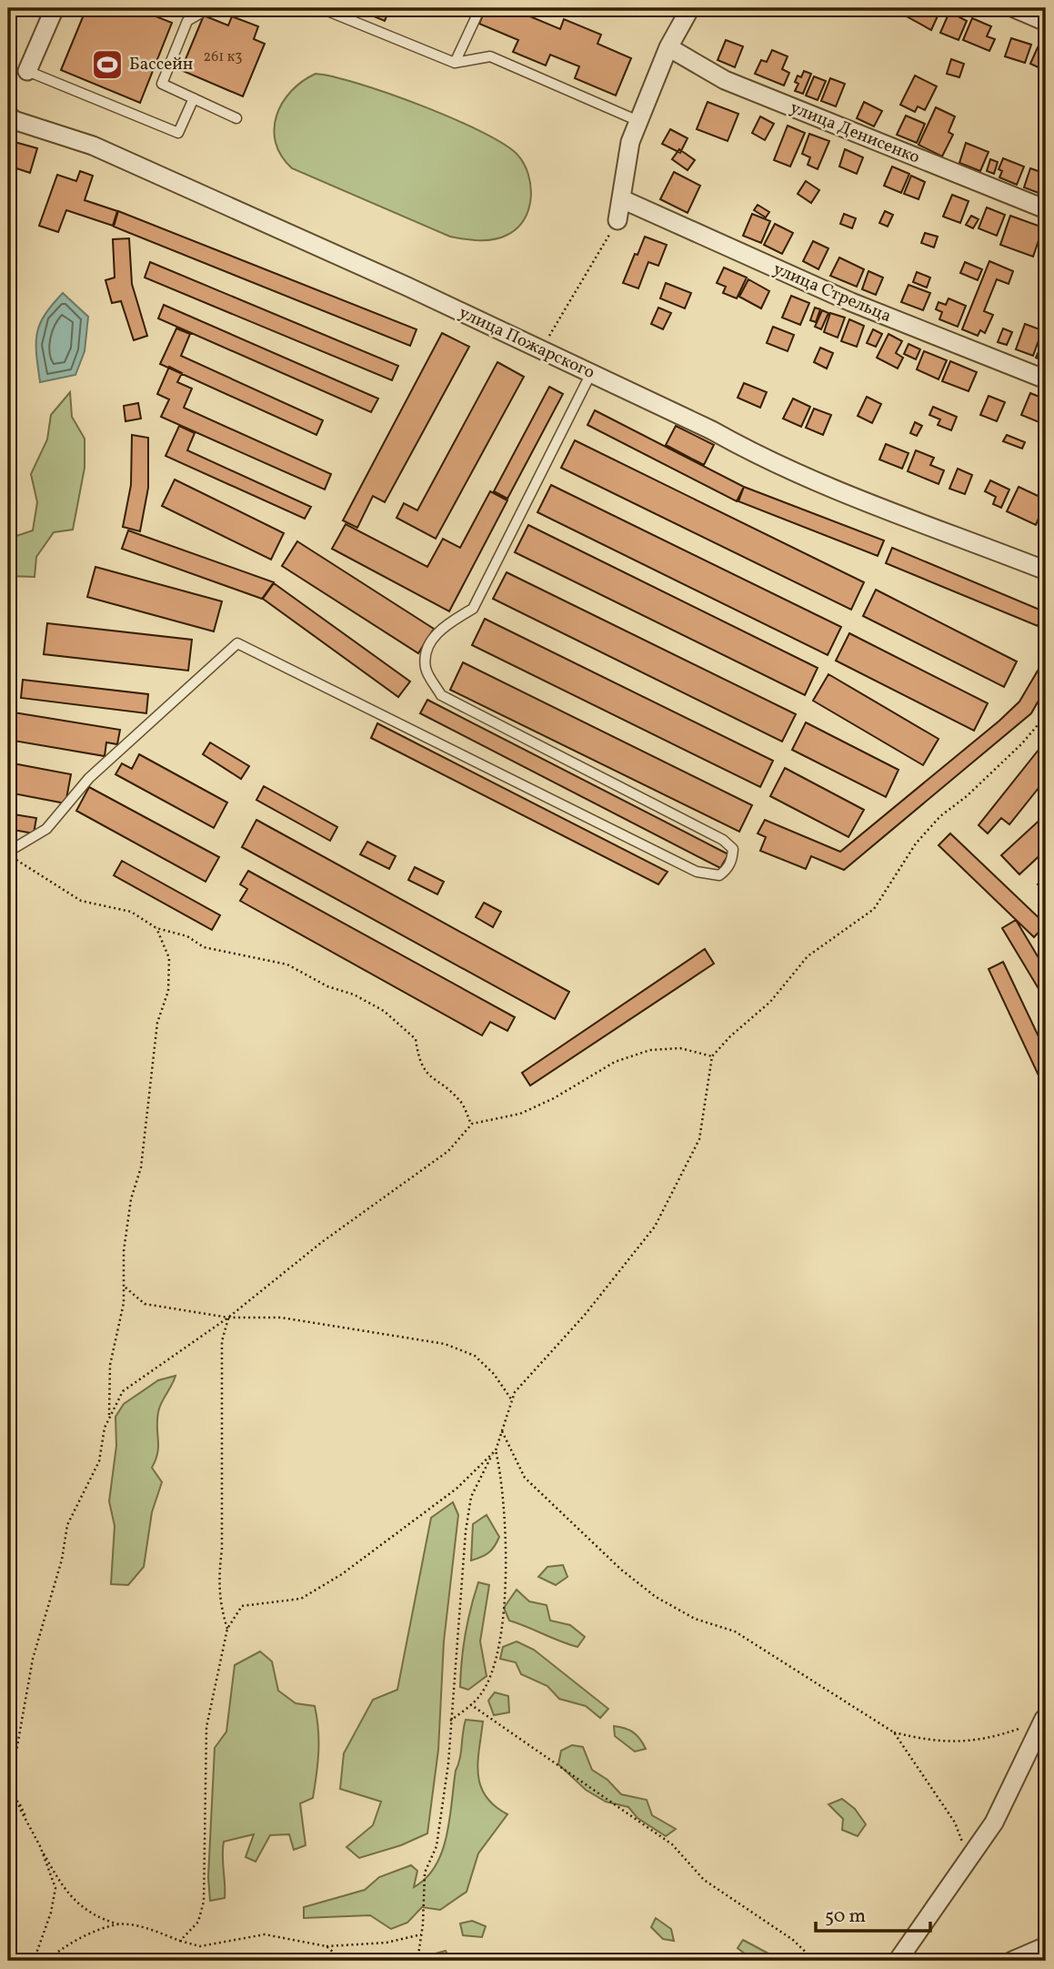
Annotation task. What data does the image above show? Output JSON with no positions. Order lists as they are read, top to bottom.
{
  "streets": {
    "street": ["улица Денисенко", "улица Стрельца", "улица Пожарского"]
  },
  "places": {
    "sports": ["Бассейн"]
  },
  "house_numbers": ["261 к3"],
  "scale_bar": "50 m"
}
